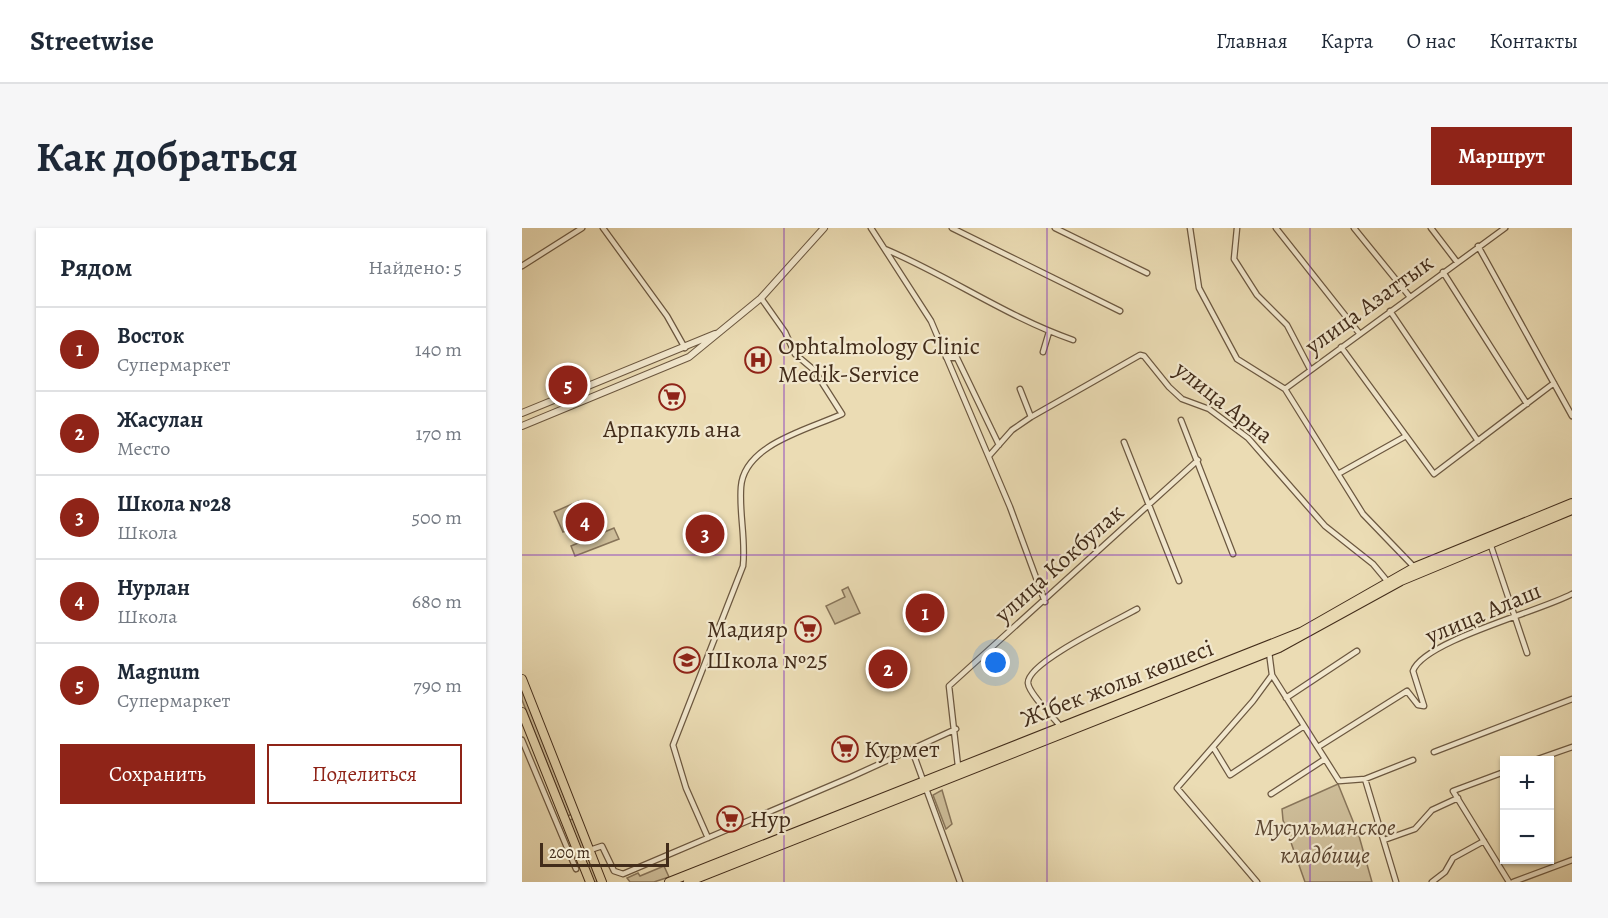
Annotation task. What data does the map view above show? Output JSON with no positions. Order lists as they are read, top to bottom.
{
  "streets": {
    "main road": ["Жібек жолы көшесі"],
    "street": [
      "улица Азаттык",
      "улица Арна",
      "улица Кокбулак",
      "улица Алаш"
    ]
  },
  "crossings": [
    ["улица Арна", "Жібек жолы көшесі"],
    ["улица Кокбулак", "Жібек жолы көшесі"]
  ],
  "parks": ["Мусульманское кладбище"],
  "places": {
    "hospital": ["Ophtalmology Clinic Medik-Service"],
    "supermarket": [
      "Арпакуль ана",
      "Мадияр",
      "Курмет",
      "Нур"
    ],
    "school or university": ["Школа №25"]
  },
  "scale_bar": "200 m",
  "page": {
    "header": "Streetwise",
    "nav": [
      "Главная",
      "Карта",
      "О нас",
      "Контакты"
    ],
    "buttons": [
      "Маршрут",
      ["Сохранить", "Поделиться"]
    ],
    "title": "Как добраться",
    "heading": ["Рядом", "Найдено: 5"],
    "list": [
      {
        "mark": "1",
        "name": "Восток",
        "note": "Супермаркет",
        "value": "140 m"
      },
      {
        "mark": "2",
        "name": "Жасулан",
        "note": "Место",
        "value": "170 m"
      },
      {
        "mark": "3",
        "name": "Школа №28",
        "note": "Школа",
        "value": "500 m"
      },
      {
        "mark": "4",
        "name": "Нурлан",
        "note": "Школа",
        "value": "680 m"
      },
      {
        "mark": "5",
        "name": "Magnum",
        "note": "Супермаркет",
        "value": "790 m"
      }
    ],
    "pins": [
      "5",
      "4",
      "3",
      "1",
      "2"
    ],
    "map_buttons": ["+", "−"],
    "scale": "200 m"
  }
}
